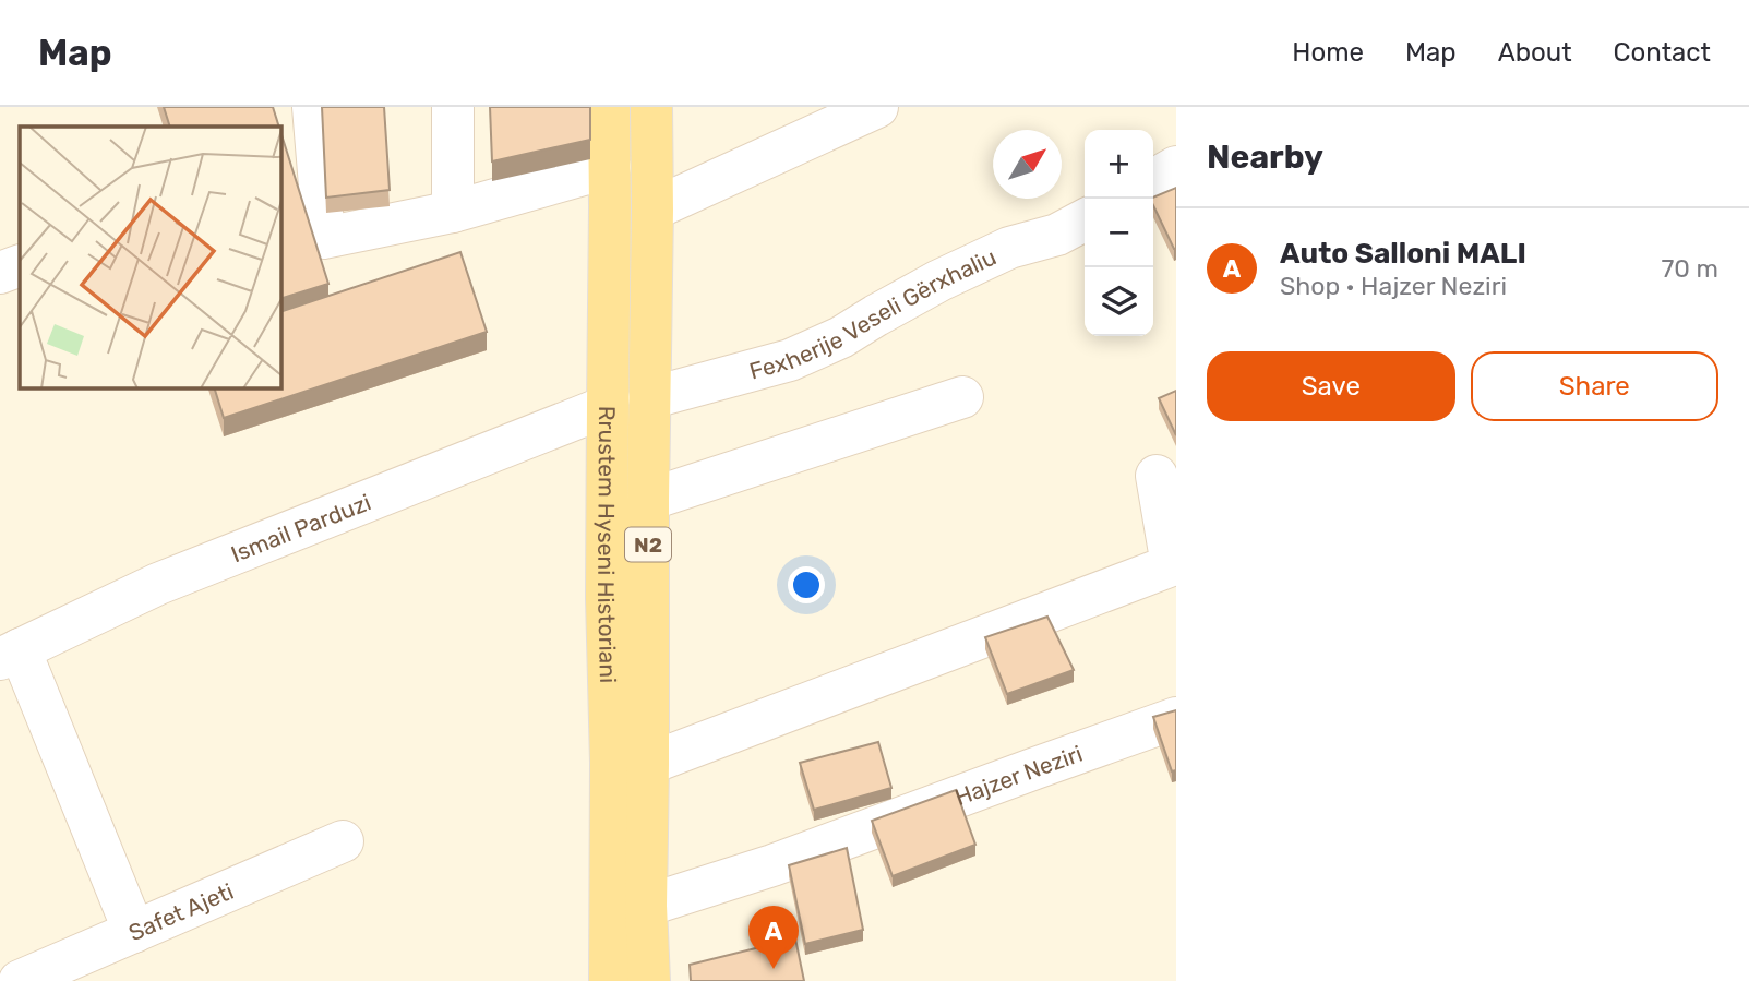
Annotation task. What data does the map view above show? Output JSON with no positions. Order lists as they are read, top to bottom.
{
  "streets": {
    "main road": ["Rrustem Hyseni Historiani", "N2"],
    "street": [
      "Fexherije Veseli Gërxhaliu",
      "Ismail Parduzi",
      "Hajzer Neziri",
      "Safet Ajeti"
    ]
  },
  "crossings": [
    ["Fexherije Veseli Gërxhaliu", "Rrustem Hyseni Historiani"],
    ["Ismail Parduzi", "Rrustem Hyseni Historiani"],
    ["Rrustem Hyseni Historiani", "Hajzer Neziri"]
  ],
  "north": "top right",
  "page": {
    "header": "Map",
    "nav": [
      "Home",
      "Map",
      "About",
      "Contact"
    ],
    "heading": "Nearby",
    "map_buttons": ["+", "−"],
    "list": [
      {
        "mark": "A",
        "name": "Auto Salloni MALI",
        "note": "Shop · Hajzer Neziri",
        "value": "70 m"
      }
    ],
    "buttons": ["Save", "Share"],
    "pins": "A"
  }
}
